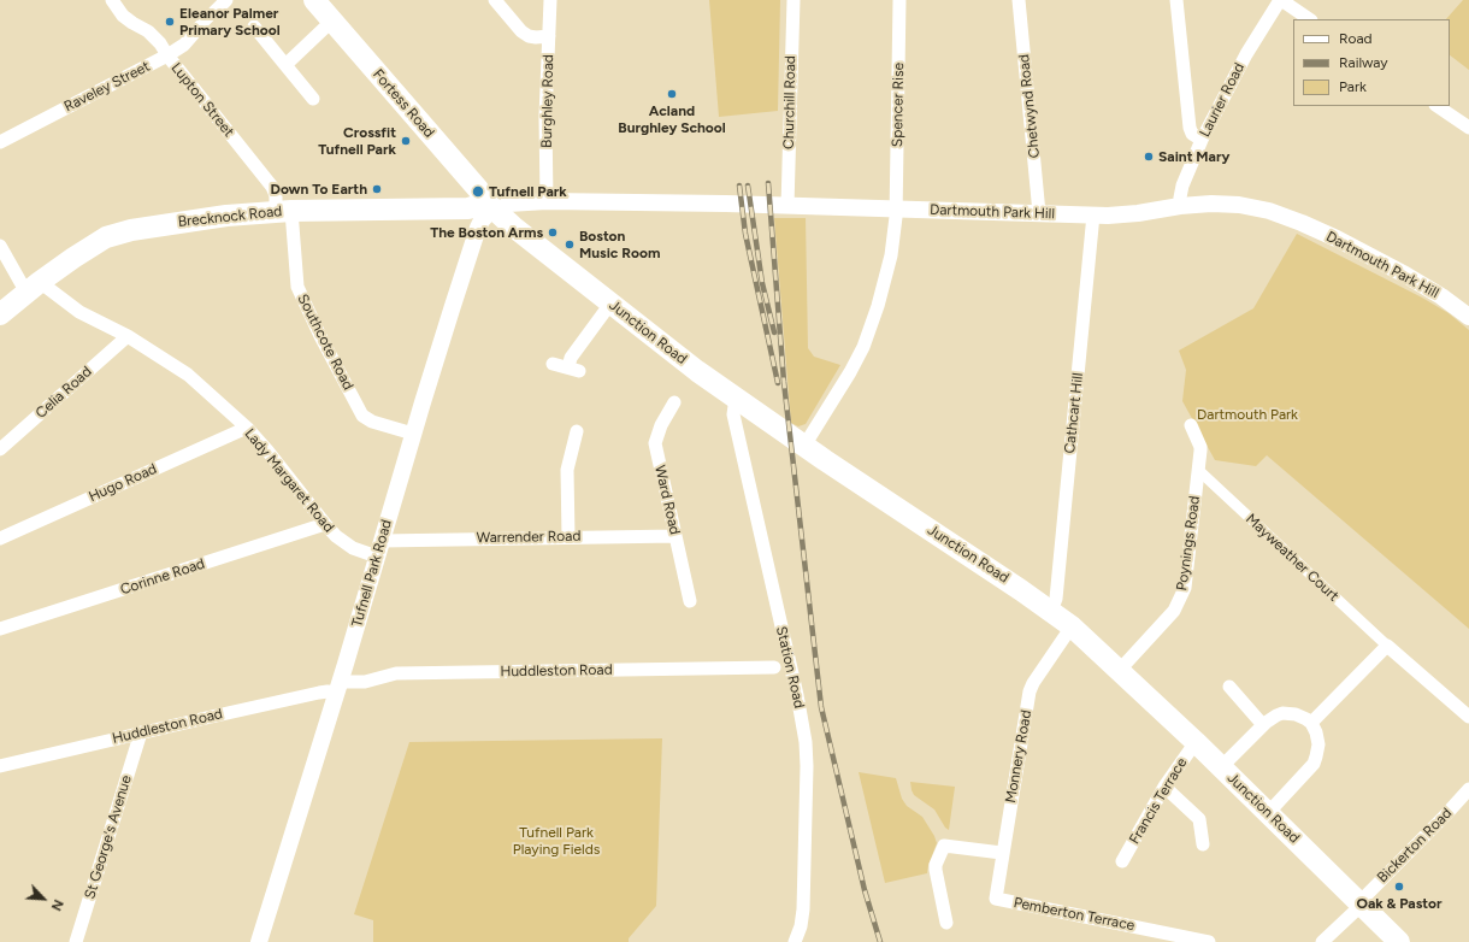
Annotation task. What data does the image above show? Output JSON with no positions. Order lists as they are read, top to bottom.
{
  "streets": {
    "main road": ["Fortess Road", "Brecknock Road", "Junction Road"],
    "street": [
      "Raveley Street",
      "Lupton Street",
      "Laurier Road",
      "Burghley Road",
      "Churchill Road",
      "Spencer Rise",
      "Chetwynd Road",
      "Dartmouth Park Hill",
      "Southcote Road",
      "Celia Road",
      "Cathcart Hill",
      "Lady Margaret Road",
      "Hugo Road",
      "Ward Road",
      "Warrender Road",
      "Poynings Road",
      "Mayweather Court",
      "Tufnell Park Road",
      "Corinne Road",
      "Station Road",
      "Huddleston Road",
      "Monnery Road",
      "Francis Terrace",
      "St George's Avenue",
      "Bickerton Road",
      "Pemberton Terrace"
    ]
  },
  "crossings": [
    ["Raveley Street", "Lupton Street"],
    ["Lupton Street", "Brecknock Road"],
    ["Lupton Street", "Southcote Road"],
    ["Laurier Road", "Dartmouth Park Hill"],
    ["Burghley Road", "Dartmouth Park Hill"],
    ["Churchill Road", "Dartmouth Park Hill"],
    ["Fortess Road", "Dartmouth Park Hill"],
    ["Fortess Road", "Brecknock Road"],
    ["Fortess Road", "Junction Road"],
    ["Fortess Road", "Tufnell Park Road"],
    ["Spencer Rise", "Dartmouth Park Hill"],
    ["Spencer Rise", "Junction Road"],
    ["Chetwynd Road", "Dartmouth Park Hill"],
    ["Dartmouth Park Hill", "Brecknock Road"],
    ["Dartmouth Park Hill", "Junction Road"],
    ["Dartmouth Park Hill", "Cathcart Hill"],
    ["Dartmouth Park Hill", "Tufnell Park Road"],
    ["Brecknock Road", "Junction Road"],
    ["Brecknock Road", "Southcote Road"],
    ["Brecknock Road", "Lady Margaret Road"],
    ["Brecknock Road", "Tufnell Park Road"],
    ["Junction Road", "Cathcart Hill"],
    ["Junction Road", "Poynings Road"],
    ["Junction Road", "Tufnell Park Road"],
    ["Junction Road", "Station Road"],
    ["Junction Road", "Monnery Road"],
    ["Junction Road", "Francis Terrace"],
    ["Junction Road", "Bickerton Road"],
    ["Southcote Road", "Tufnell Park Road"],
    ["Celia Road", "Lady Margaret Road"],
    ["Lady Margaret Road", "Hugo Road"],
    ["Lady Margaret Road", "Warrender Road"],
    ["Lady Margaret Road", "Tufnell Park Road"],
    ["Lady Margaret Road", "Corinne Road"],
    ["Ward Road", "Warrender Road"],
    ["Warrender Road", "Tufnell Park Road"],
    ["Poynings Road", "Mayweather Court"],
    ["Tufnell Park Road", "Huddleston Road"],
    ["Huddleston Road", "St George's Avenue"],
    ["Monnery Road", "Pemberton Terrace"]
  ],
  "parks": ["Dartmouth Park", "Tufnell Park Playing Fields"],
  "places": [
    "Eleanor Palmer Primary School",
    "Acland Burghley School",
    "Crossfit Tufnell Park",
    "Saint Mary",
    "Down To Earth",
    "Tufnell Park",
    "The Boston Arms",
    "Boston Music Room",
    "Oak & Pastor"
  ],
  "legend": ["Road", "Railway", "Park"],
  "north": "bottom right"
}
